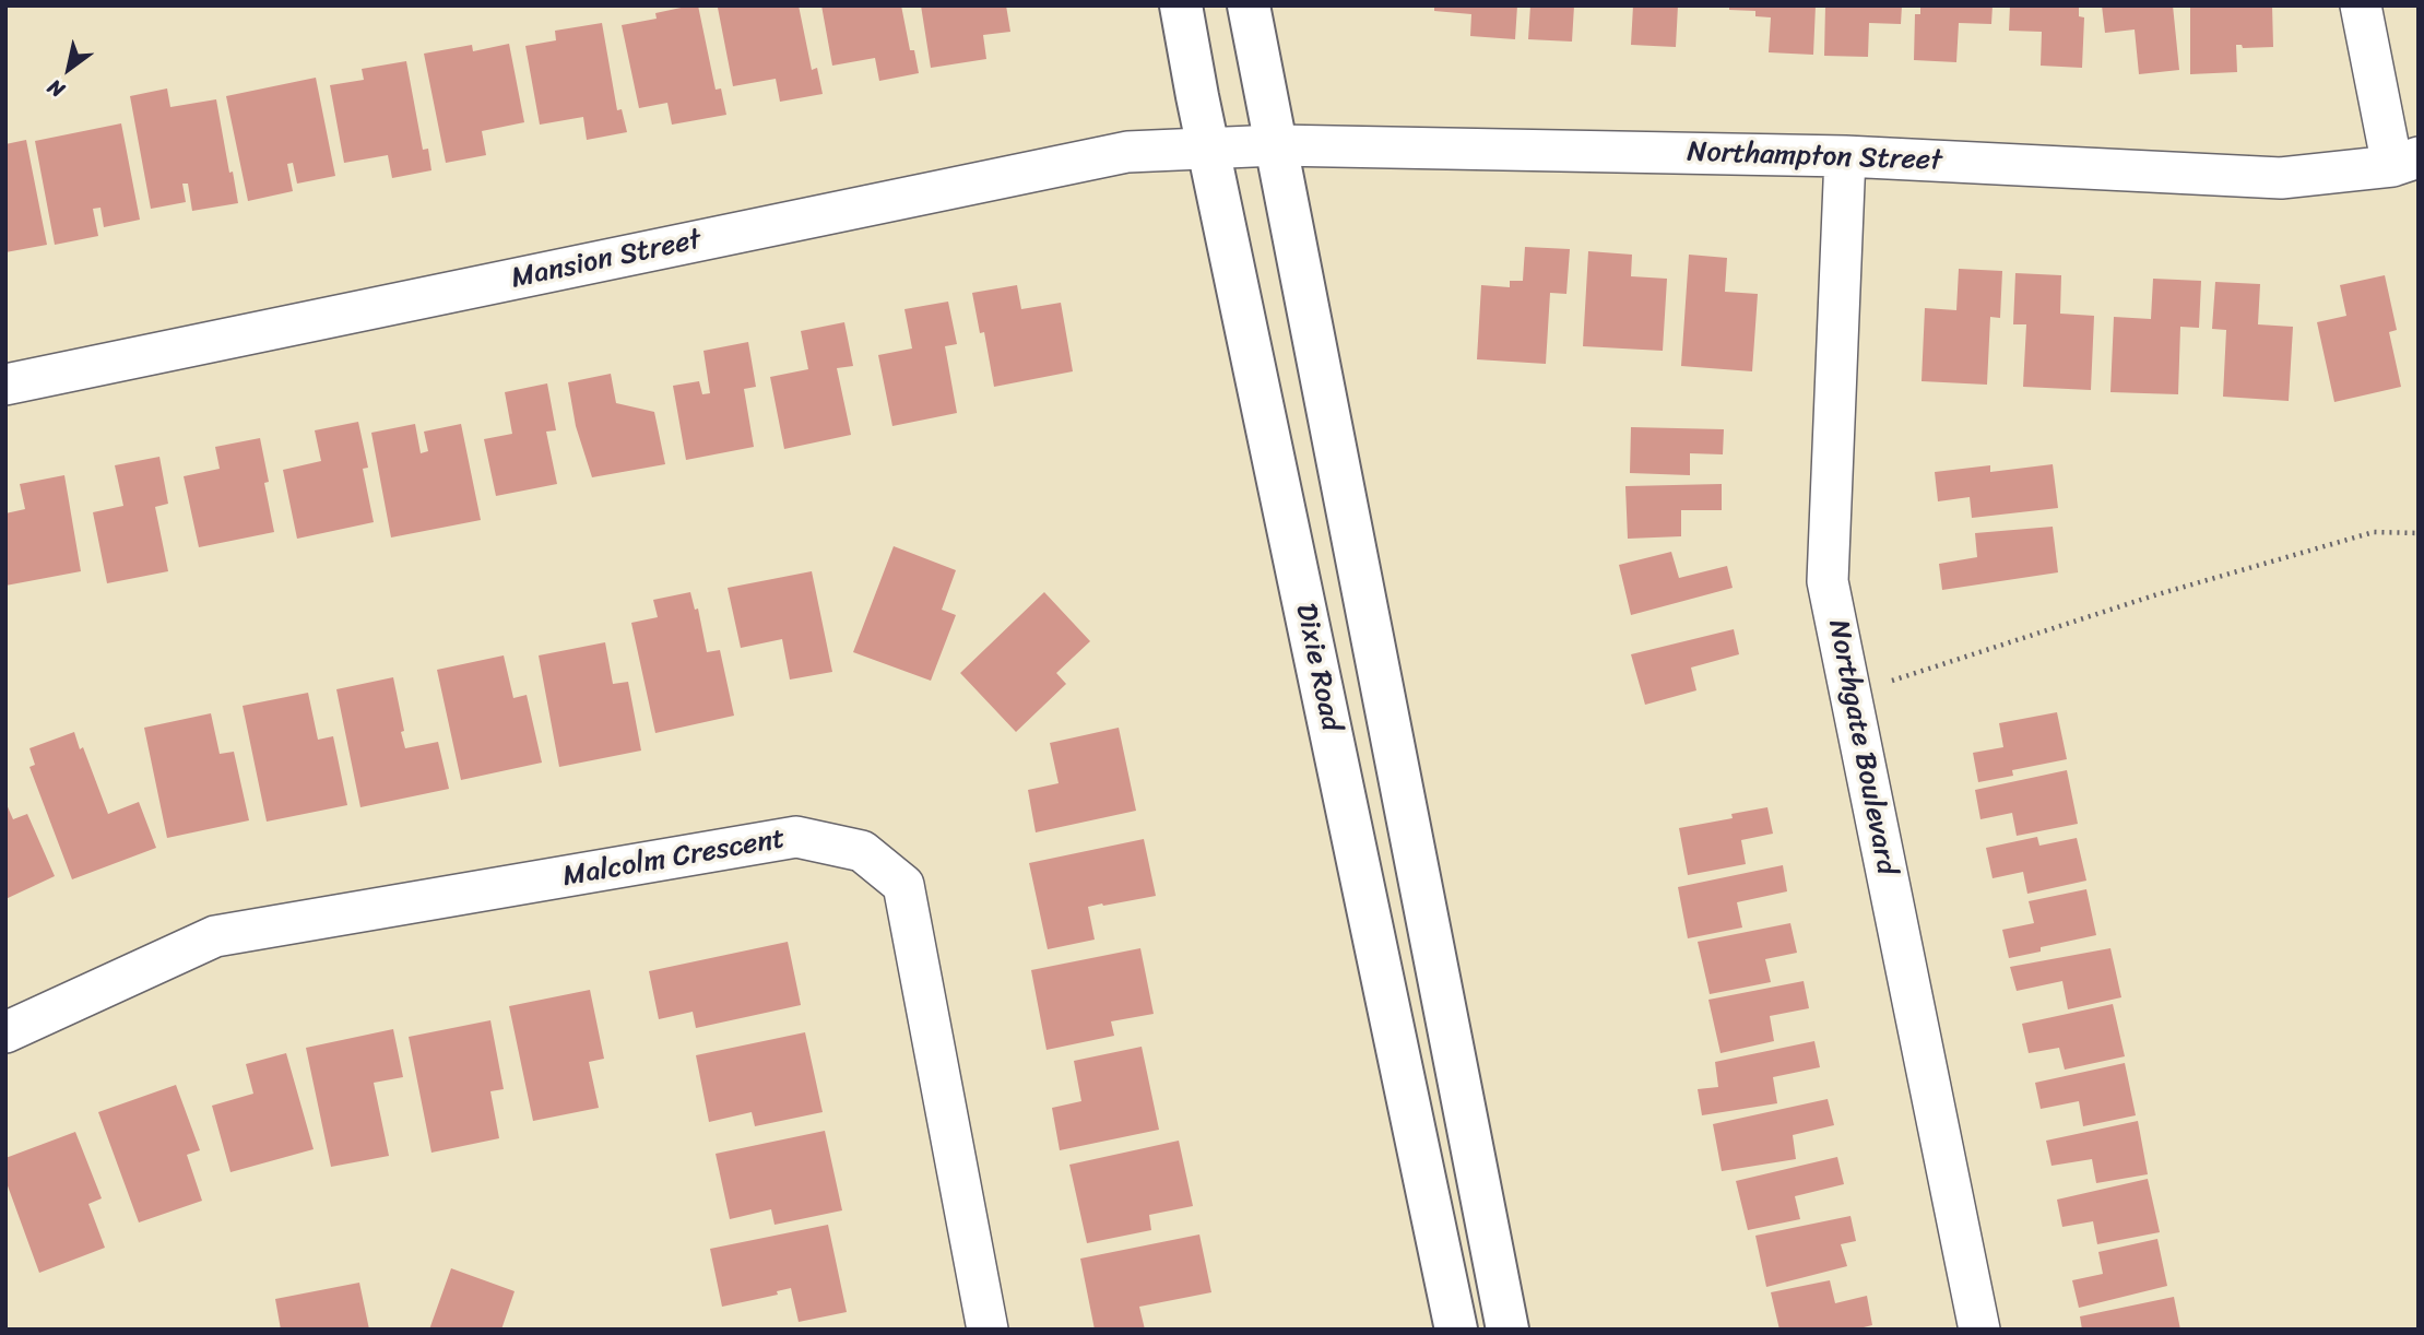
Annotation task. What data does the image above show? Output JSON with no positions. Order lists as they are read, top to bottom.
{
  "streets": {
    "main road": ["Dixie Road"],
    "street": [
      "Northampton Street",
      "Mansion Street",
      "Northgate Boulevard",
      "Malcolm Crescent"
    ]
  },
  "crossings": [
    ["Northampton Street", "Mansion Street"],
    ["Northampton Street", "Dixie Road"],
    ["Northampton Street", "Northgate Boulevard"],
    ["Mansion Street", "Dixie Road"]
  ],
  "north": "bottom left"
}
